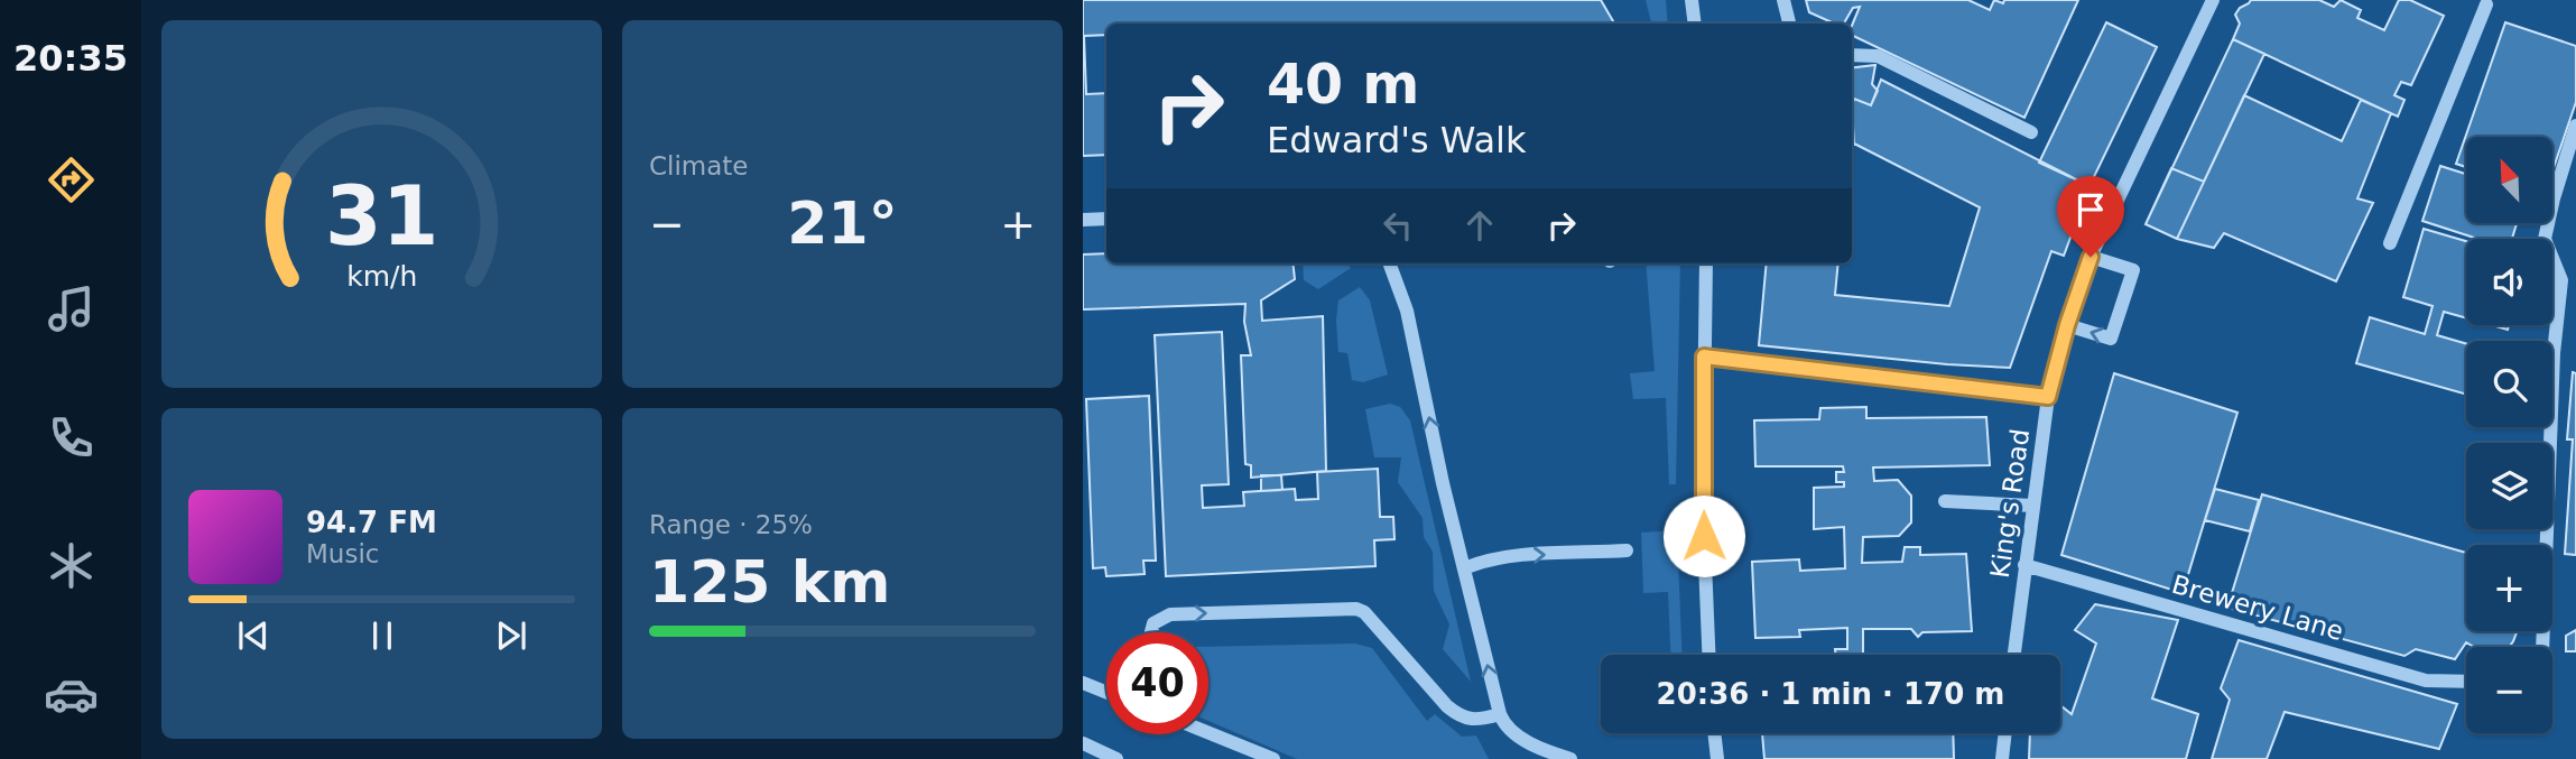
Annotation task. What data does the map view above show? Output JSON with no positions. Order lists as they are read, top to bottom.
{
  "streets": {
    "street": ["King's Road", "Brewery Lane"]
  },
  "crossings": [
    ["King's Road", "Brewery Lane"]
  ],
  "north": "top left",
  "page": {
    "tabs": "20:35",
    "tile": [
      "Climate",
      ["Range · 25%", "125 km"]
    ],
    "turn": ["40 m", "Edward's Walk"],
    "map_buttons": ["+", "−"],
    "heat": ["−", "21°", "+"],
    "song": ["94.7 FM", "Music"],
    "limit": "40",
    "trip": "20:36 · 1 min · 170 m",
    "gauge": ["31", "km/h"]
  }
}
